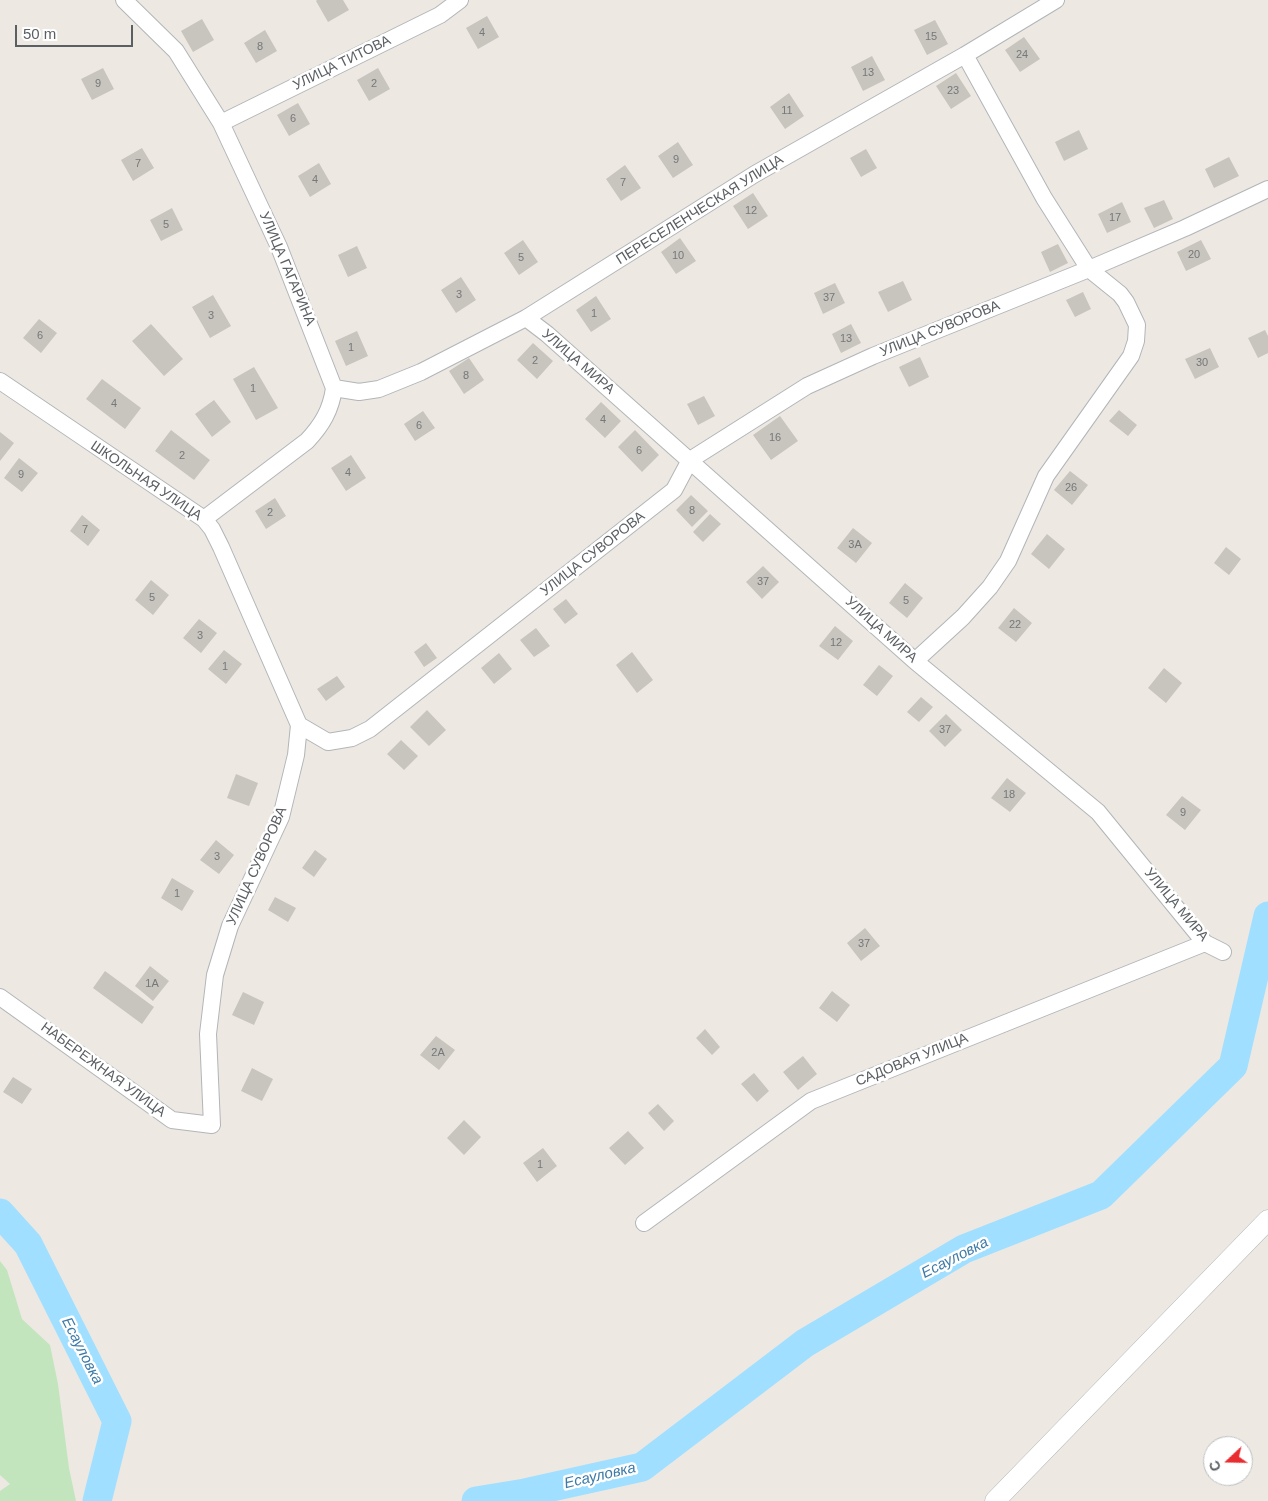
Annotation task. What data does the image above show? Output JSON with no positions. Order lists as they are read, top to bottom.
{
  "streets": {
    "street": [
      "УЛИЦА ТИТОВА",
      "ПЕРЕСЕЛЕНЧЕСКАЯ УЛИЦА",
      "УЛИЦА ГАГАРИНА",
      "УЛИЦА СУВОРОВА",
      "УЛИЦА МИРА",
      "ШКОЛЬНАЯ УЛИЦА",
      "САДОВАЯ УЛИЦА",
      "НАБЕРЕЖНАЯ УЛИЦА"
    ]
  },
  "crossings": [
    ["УЛИЦА ТИТОВА", "УЛИЦА ГАГАРИНА"],
    ["ПЕРЕСЕЛЕНЧЕСКАЯ УЛИЦА", "УЛИЦА ГАГАРИНА"],
    ["ПЕРЕСЕЛЕНЧЕСКАЯ УЛИЦА", "УЛИЦА МИРА"],
    ["УЛИЦА СУВОРОВА", "УЛИЦА МИРА"],
    ["УЛИЦА СУВОРОВА", "ШКОЛЬНАЯ УЛИЦА"],
    ["УЛИЦА СУВОРОВА", "НАБЕРЕЖНАЯ УЛИЦА"],
    ["УЛИЦА МИРА", "САДОВАЯ УЛИЦА"]
  ],
  "water": ["Есауловка"],
  "house_numbers": [
    "4",
    "15",
    "8",
    "24",
    "13",
    "9",
    "2",
    "23",
    "11",
    "6",
    "9",
    "7",
    "4",
    "7",
    "12",
    "17",
    "5",
    "20",
    "10",
    "5",
    "3",
    "37",
    "1",
    "3",
    "6",
    "13",
    "1",
    "2",
    "30",
    "8",
    "1",
    "4",
    "4",
    "6",
    "16",
    "6",
    "2",
    "4",
    "9",
    "26",
    "8",
    "2",
    "7",
    "3А",
    "37",
    "5",
    "5",
    "22",
    "3",
    "12",
    "1",
    "37",
    "18",
    "9",
    "3",
    "1",
    "37",
    "1А",
    "2А",
    "1"
  ],
  "scale_bar": "50 m",
  "north": "left"
}
